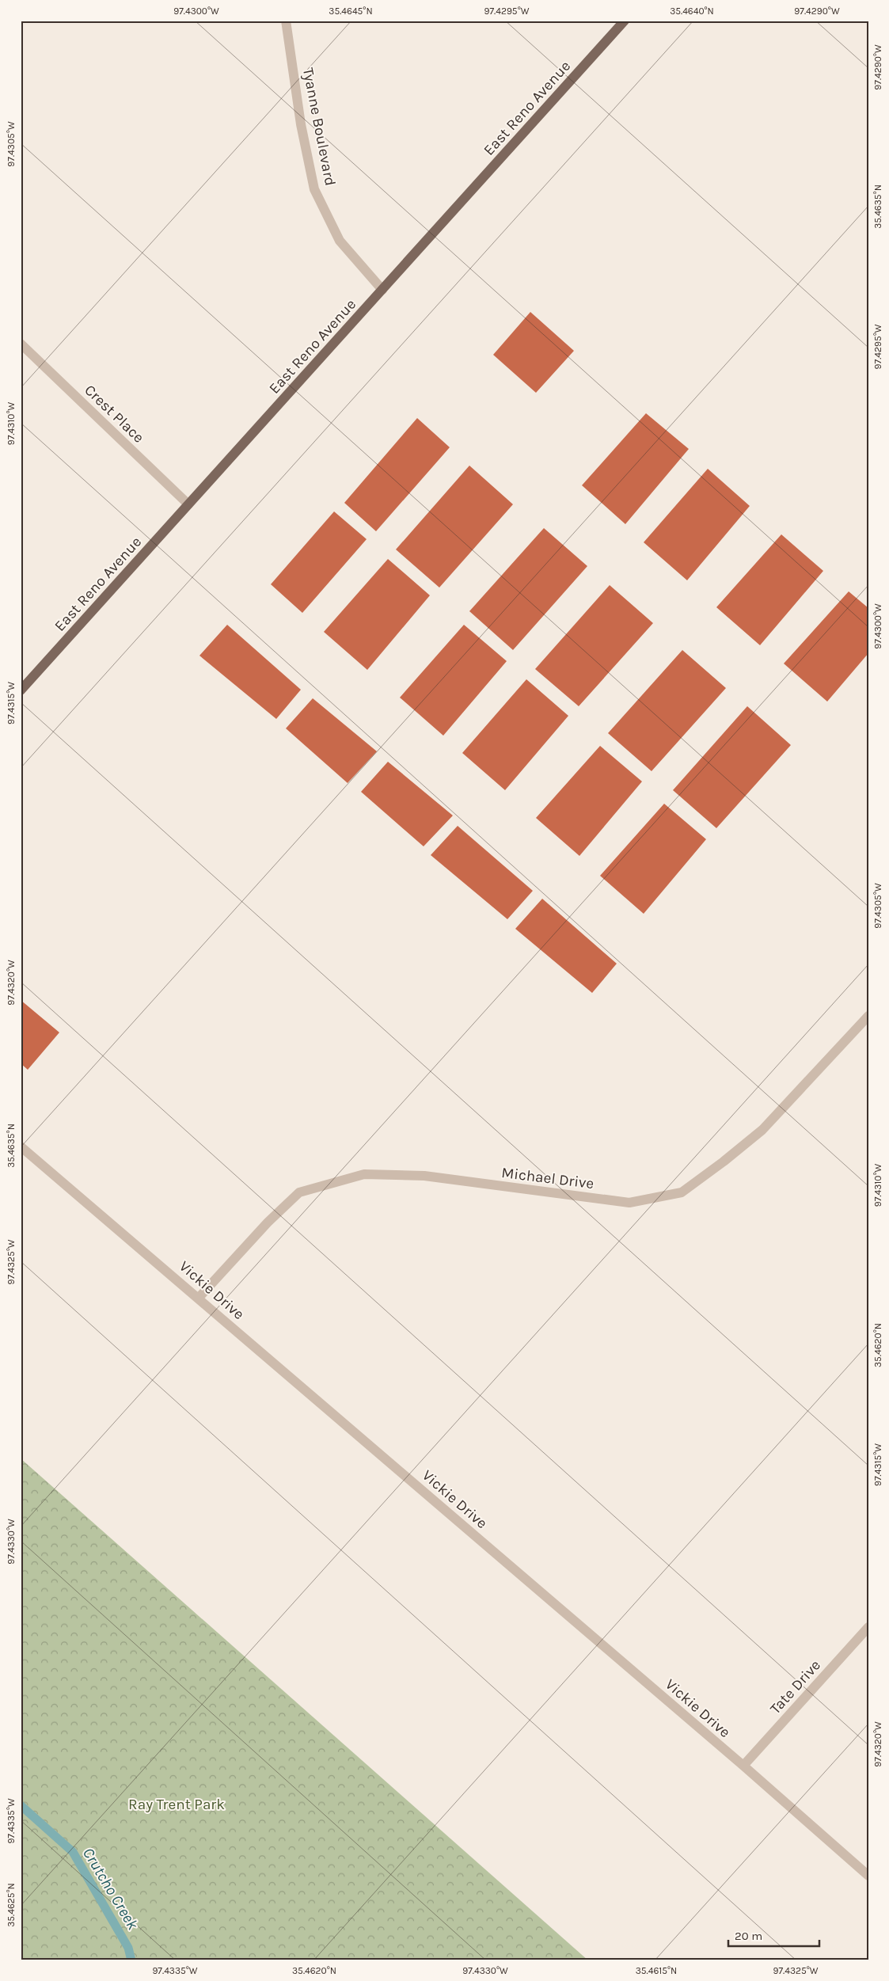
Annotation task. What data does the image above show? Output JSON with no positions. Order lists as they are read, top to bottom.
{
  "streets": {
    "main road": ["East Reno Avenue"],
    "street": [
      "Tyanne Boulevard",
      "Crest Place",
      "Michael Drive",
      "Vickie Drive",
      "Tate Drive"
    ]
  },
  "crossings": [
    ["East Reno Avenue", "Tyanne Boulevard"],
    ["East Reno Avenue", "Crest Place"],
    ["Michael Drive", "Vickie Drive"],
    ["Vickie Drive", "Tate Drive"]
  ],
  "water": ["Crutcho Creek"],
  "parks": ["Ray Trent Park"],
  "scale_bar": "20 m",
  "coordinates": [
    "97.4300°W",
    "35.4645°N",
    "97.4295°W",
    "35.4640°N",
    "97.4290°W",
    "97.4305°W",
    "35.4635°N",
    "97.4310°W",
    "97.4315°W",
    "97.4320°W",
    "97.4325°W",
    "35.4620°N",
    "97.4330°W",
    "97.4335°W",
    "35.4625°N",
    "35.4615°N"
  ]
}
